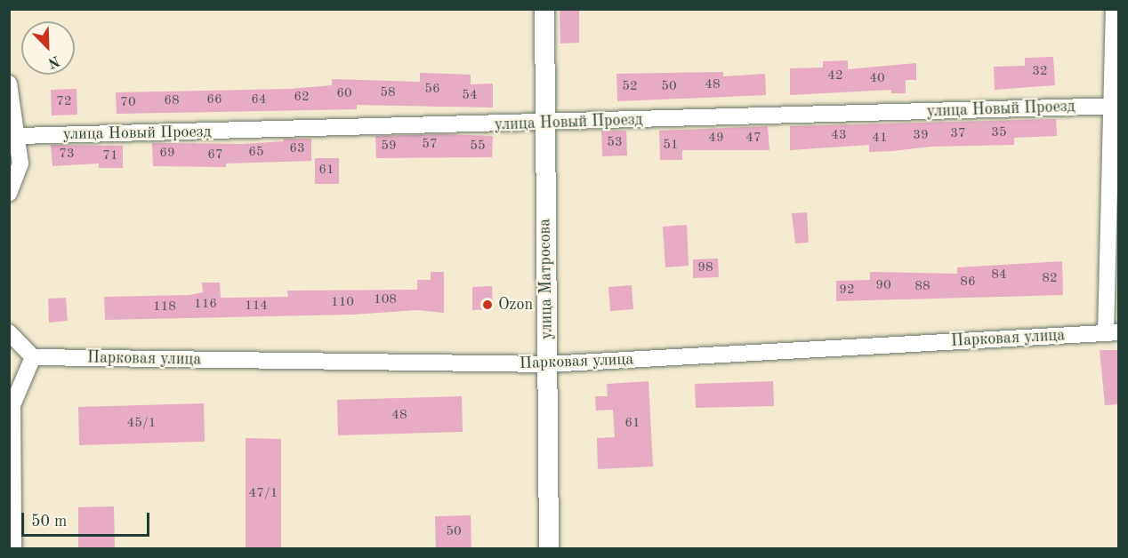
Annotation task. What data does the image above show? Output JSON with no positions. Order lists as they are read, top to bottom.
{
  "streets": {
    "street": ["улица Новый Проезд", "улица Матросова", "Парковая улица"]
  },
  "crossings": [
    ["улица Новый Проезд", "улица Матросова"],
    ["улица Матросова", "Парковая улица"]
  ],
  "places": ["Ozon"],
  "house_numbers": [
    "32",
    "42",
    "40",
    "48",
    "52",
    "50",
    "56",
    "58",
    "60",
    "54",
    "62",
    "66",
    "64",
    "68",
    "72",
    "70",
    "35",
    "37",
    "43",
    "39",
    "49",
    "47",
    "41",
    "53",
    "57",
    "51",
    "59",
    "55",
    "63",
    "65",
    "69",
    "73",
    "67",
    "71",
    "61",
    "98",
    "84",
    "82",
    "86",
    "90",
    "88",
    "92",
    "108",
    "110",
    "116",
    "114",
    "118",
    "48",
    "45/1",
    "61",
    "47/1",
    "50"
  ],
  "scale_bar": "50 m",
  "north": "bottom right"
}
